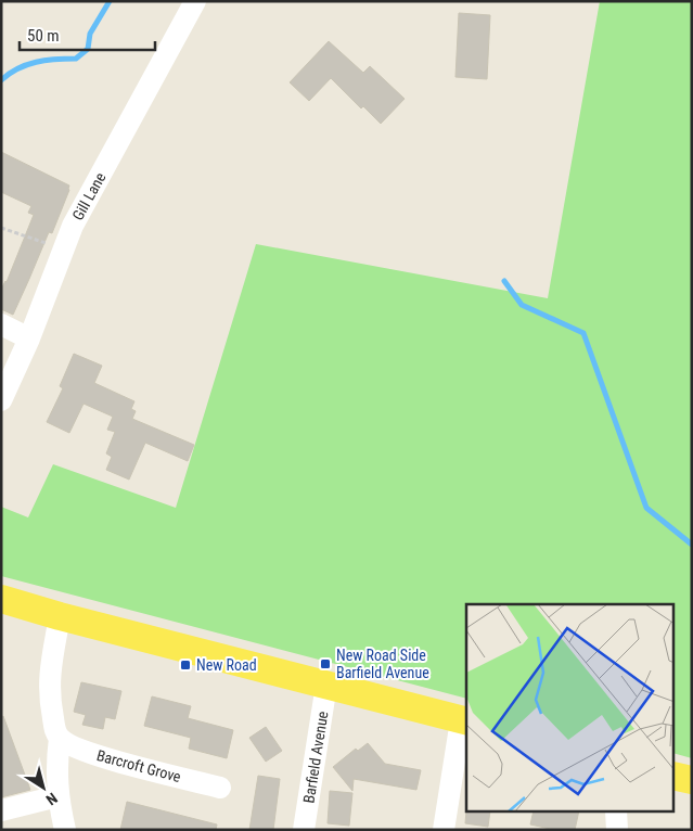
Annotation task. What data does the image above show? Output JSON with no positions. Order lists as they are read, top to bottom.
{
  "streets": {
    "street": ["Gill Lane", "Barfield Avenue", "Barcroft Grove"]
  },
  "places": {
    "transit": ["New Road Side Barfield Avenue", "New Road"]
  },
  "scale_bar": "50 m",
  "north": "bottom right"
}
